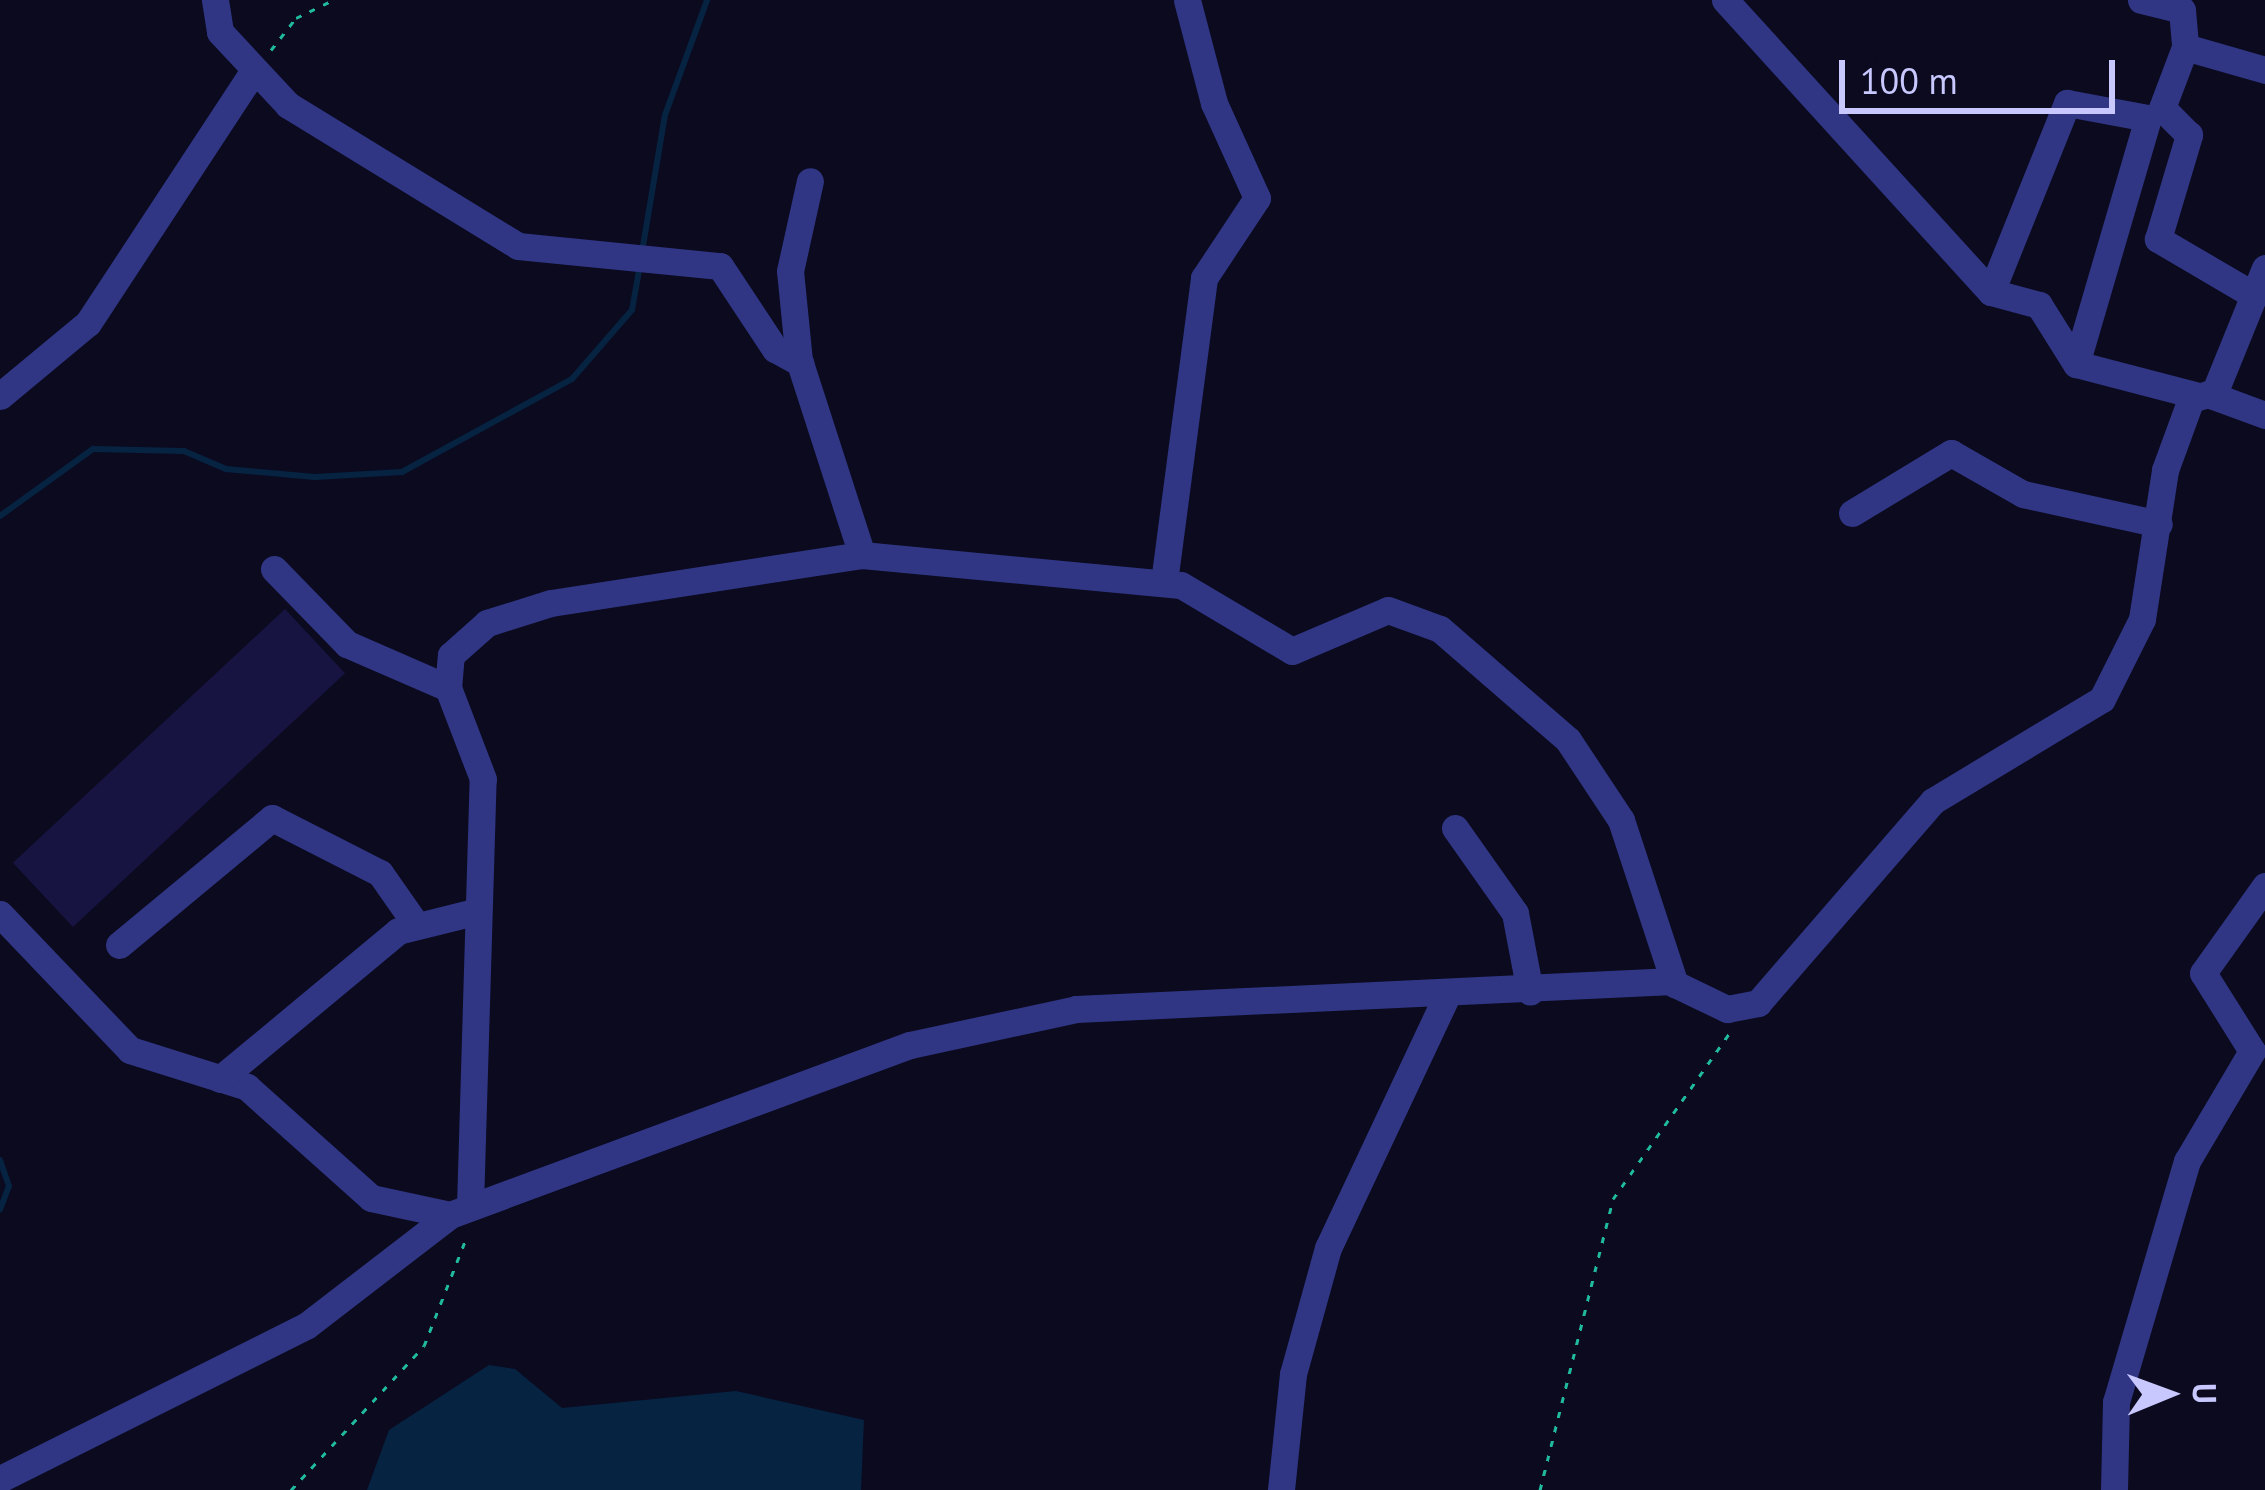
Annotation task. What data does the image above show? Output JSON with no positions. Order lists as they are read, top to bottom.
{
  "scale_bar": "100 m",
  "north": "right"
}
